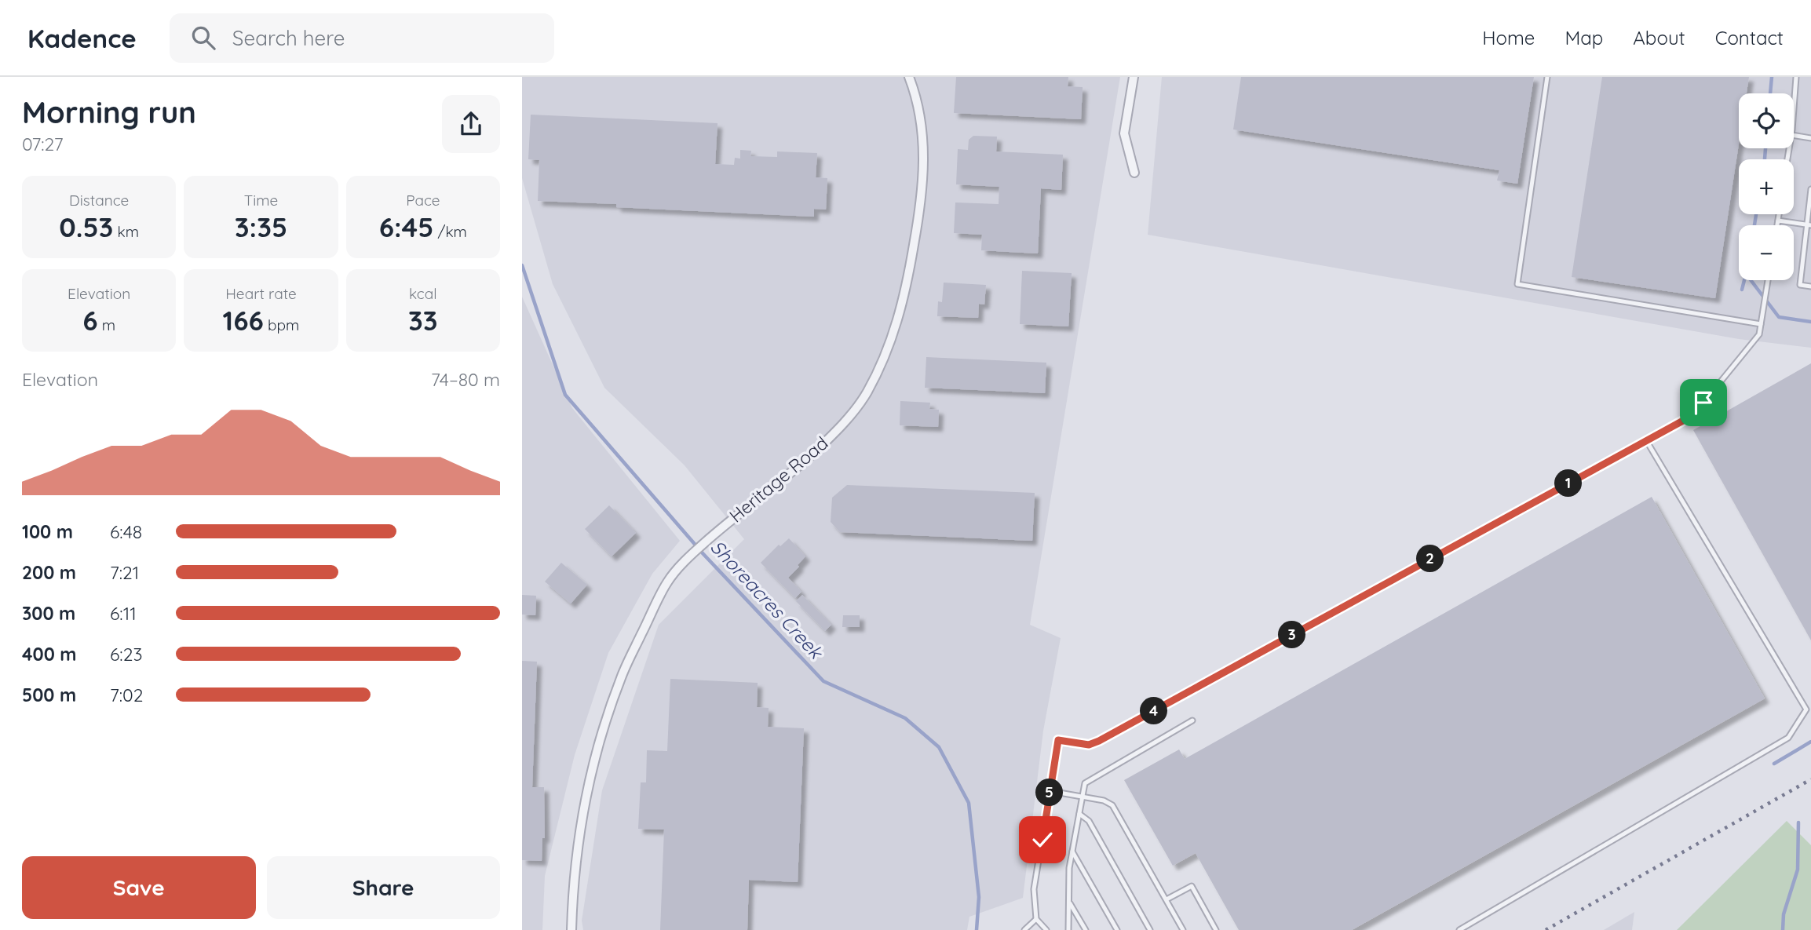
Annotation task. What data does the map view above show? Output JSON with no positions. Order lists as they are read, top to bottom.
{
  "streets": {
    "street": ["Heritage Road"]
  },
  "water": ["Shoreacres Creek"],
  "page": {
    "header": "Kadence",
    "search": "Search here",
    "nav": [
      "Home",
      "Map",
      "About",
      "Contact"
    ],
    "heading": ["Morning run", "07:27"],
    "map_buttons": ["+", "−"],
    "stats": [
      ["Distance", "0.53 km"],
      ["Time", "3:35"],
      ["Pace", "6:45 /km"],
      ["Elevation", "6 m"],
      ["Heart rate", "166 bpm"],
      ["kcal", "33"]
    ],
    "chart": ["Elevation", "74–80 m"],
    "pins": [
      "1",
      "2",
      "3",
      "4",
      "5"
    ],
    "list": [
      {
        "name": "100 m",
        "note": "6:48"
      },
      {
        "name": "200 m",
        "note": "7:21"
      },
      {
        "name": "300 m",
        "note": "6:11"
      },
      {
        "name": "400 m",
        "note": "6:23"
      },
      {
        "name": "500 m",
        "note": "7:02"
      }
    ],
    "buttons": ["Save", "Share"]
  }
}
